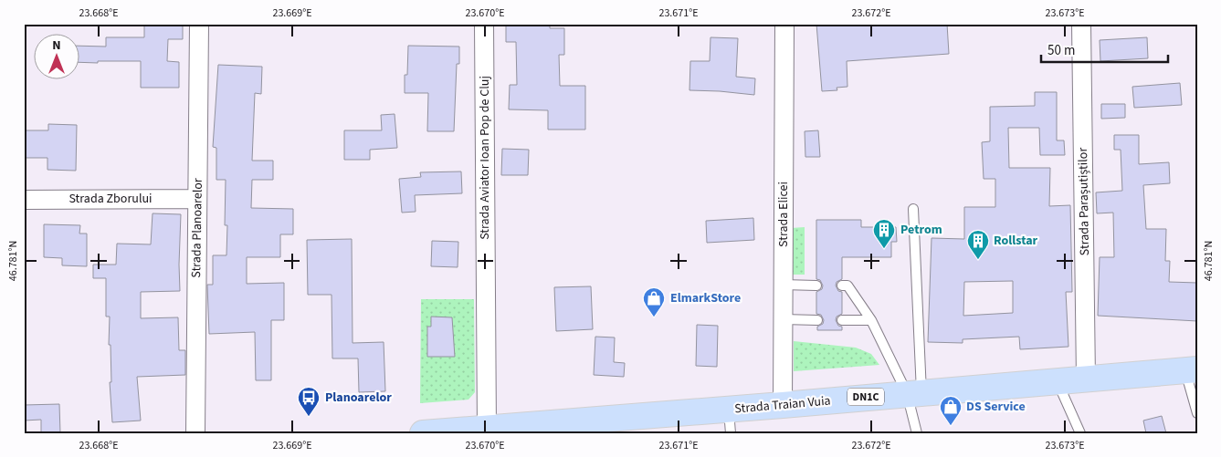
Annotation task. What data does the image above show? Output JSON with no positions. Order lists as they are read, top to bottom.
{
  "streets": {
    "main road": ["DN1C", "Strada Traian Vuia"],
    "street": [
      "Strada Aviator Ioan Pop de Cluj",
      "Strada Zborului",
      "Strada Parașutiștilor",
      "Strada Elicei",
      "Strada Planoarelor"
    ]
  },
  "crossings": [
    ["Strada Aviator Ioan Pop de Cluj", "Strada Traian Vuia"],
    ["Strada Zborului", "Strada Planoarelor"],
    ["Strada Parașutiștilor", "Strada Traian Vuia"],
    ["Strada Elicei", "Strada Traian Vuia"]
  ],
  "places": {
    "building": ["Petrom", "Rollstar"],
    "shop": ["ElmarkStore", "DS Service"],
    "bus stop": ["Planoarelor"]
  },
  "scale_bar": "50 m",
  "north": "top",
  "coordinates": [
    "23.668°E",
    "23.669°E",
    "23.670°E",
    "23.671°E",
    "23.672°E",
    "23.673°E",
    "46.781°N"
  ]
}
